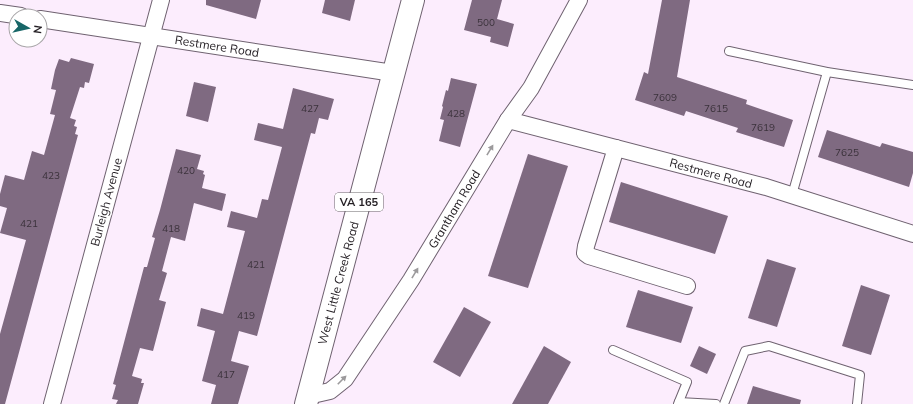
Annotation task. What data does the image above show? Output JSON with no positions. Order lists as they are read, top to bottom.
{
  "streets": {
    "main road": ["VA 165", "West Little Creek Road"],
    "street": ["Restmere Road", "Burleigh Avenue", "Grantham Road"]
  },
  "crossings": [
    ["Restmere Road", "Burleigh Avenue"],
    ["Restmere Road", "Grantham Road"],
    ["Restmere Road", "West Little Creek Road"],
    ["Grantham Road", "West Little Creek Road"]
  ],
  "one_way": ["Grantham Road"],
  "house_numbers": [
    "500",
    "7609",
    "427",
    "7615",
    "428",
    "7619",
    "7625",
    "420",
    "423",
    "421",
    "418",
    "421",
    "419",
    "417"
  ],
  "north": "right"
}
